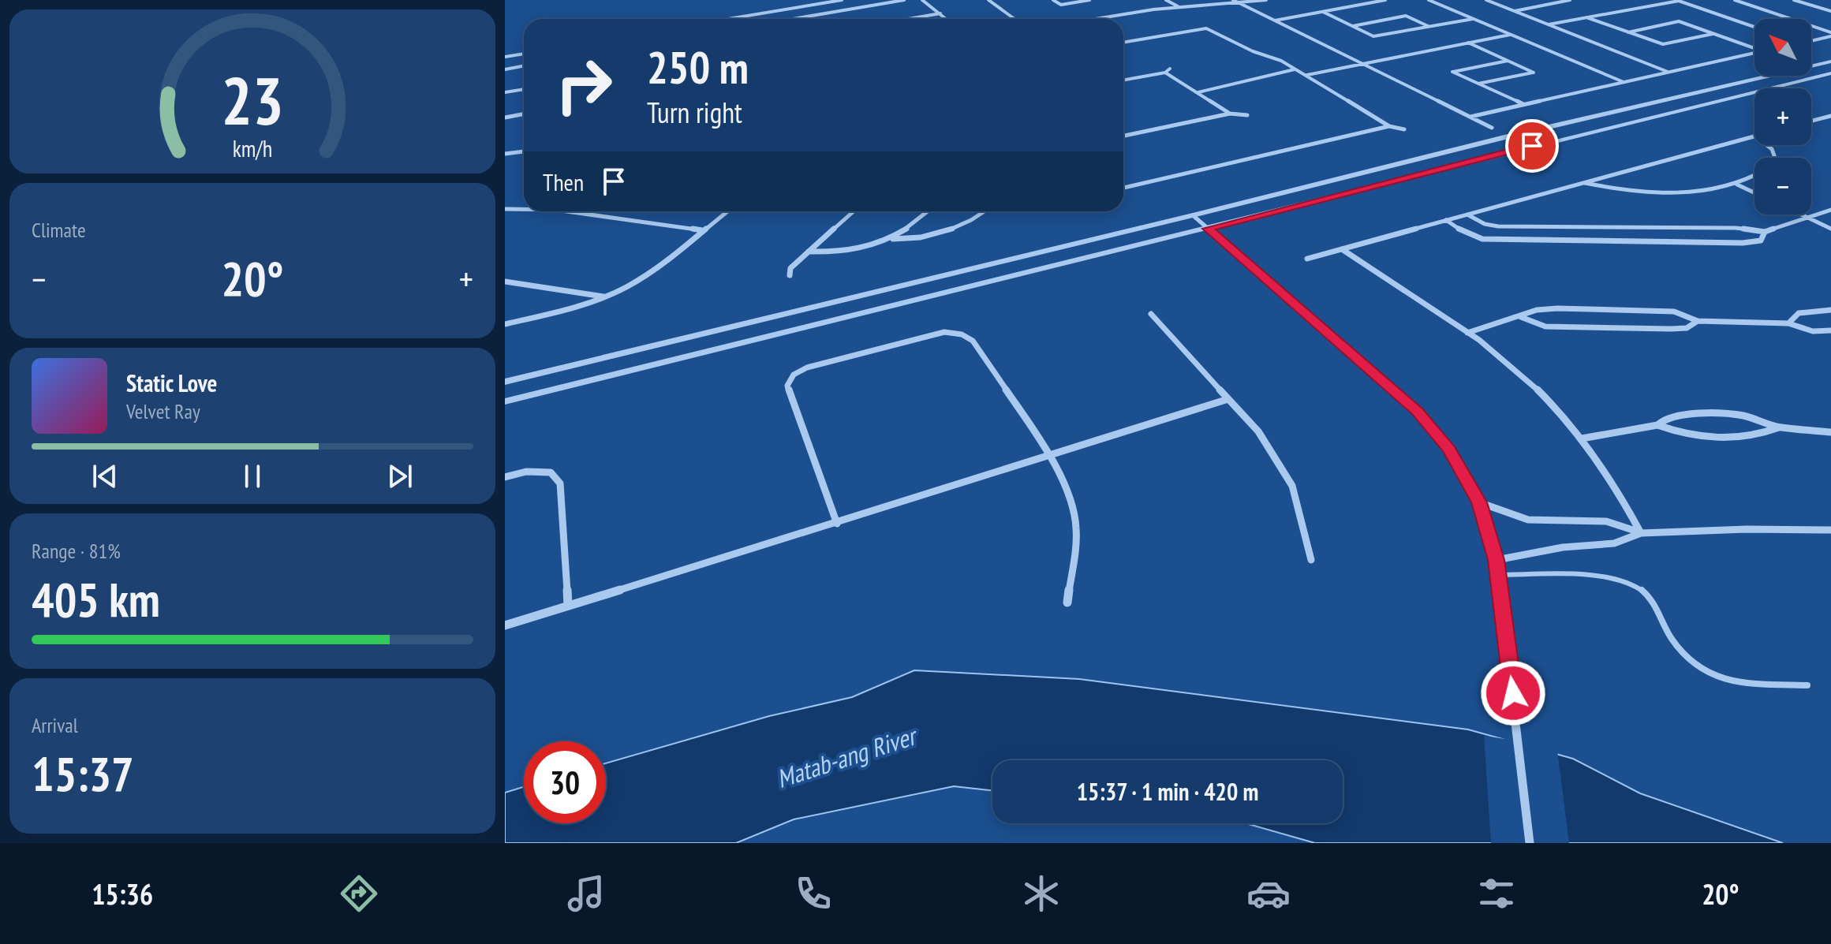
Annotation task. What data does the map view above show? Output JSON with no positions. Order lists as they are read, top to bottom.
{
  "water": ["Matab-ang River"],
  "north": "top left",
  "page": {
    "map_buttons": ["+", "−"],
    "turn": ["250 m", "Turn right"],
    "then": "Then",
    "tile": [
      "Climate",
      ["Range · 81%", "405 km"],
      ["Arrival", "15:37"]
    ],
    "heat": ["−", "20°", "+"],
    "song": ["Static Love", "Velvet Ray"],
    "limit": "30",
    "trip": "15:37 · 1 min · 420 m",
    "tabs": ["15:36", "20°"],
    "gauge": ["23", "km/h"]
  }
}
